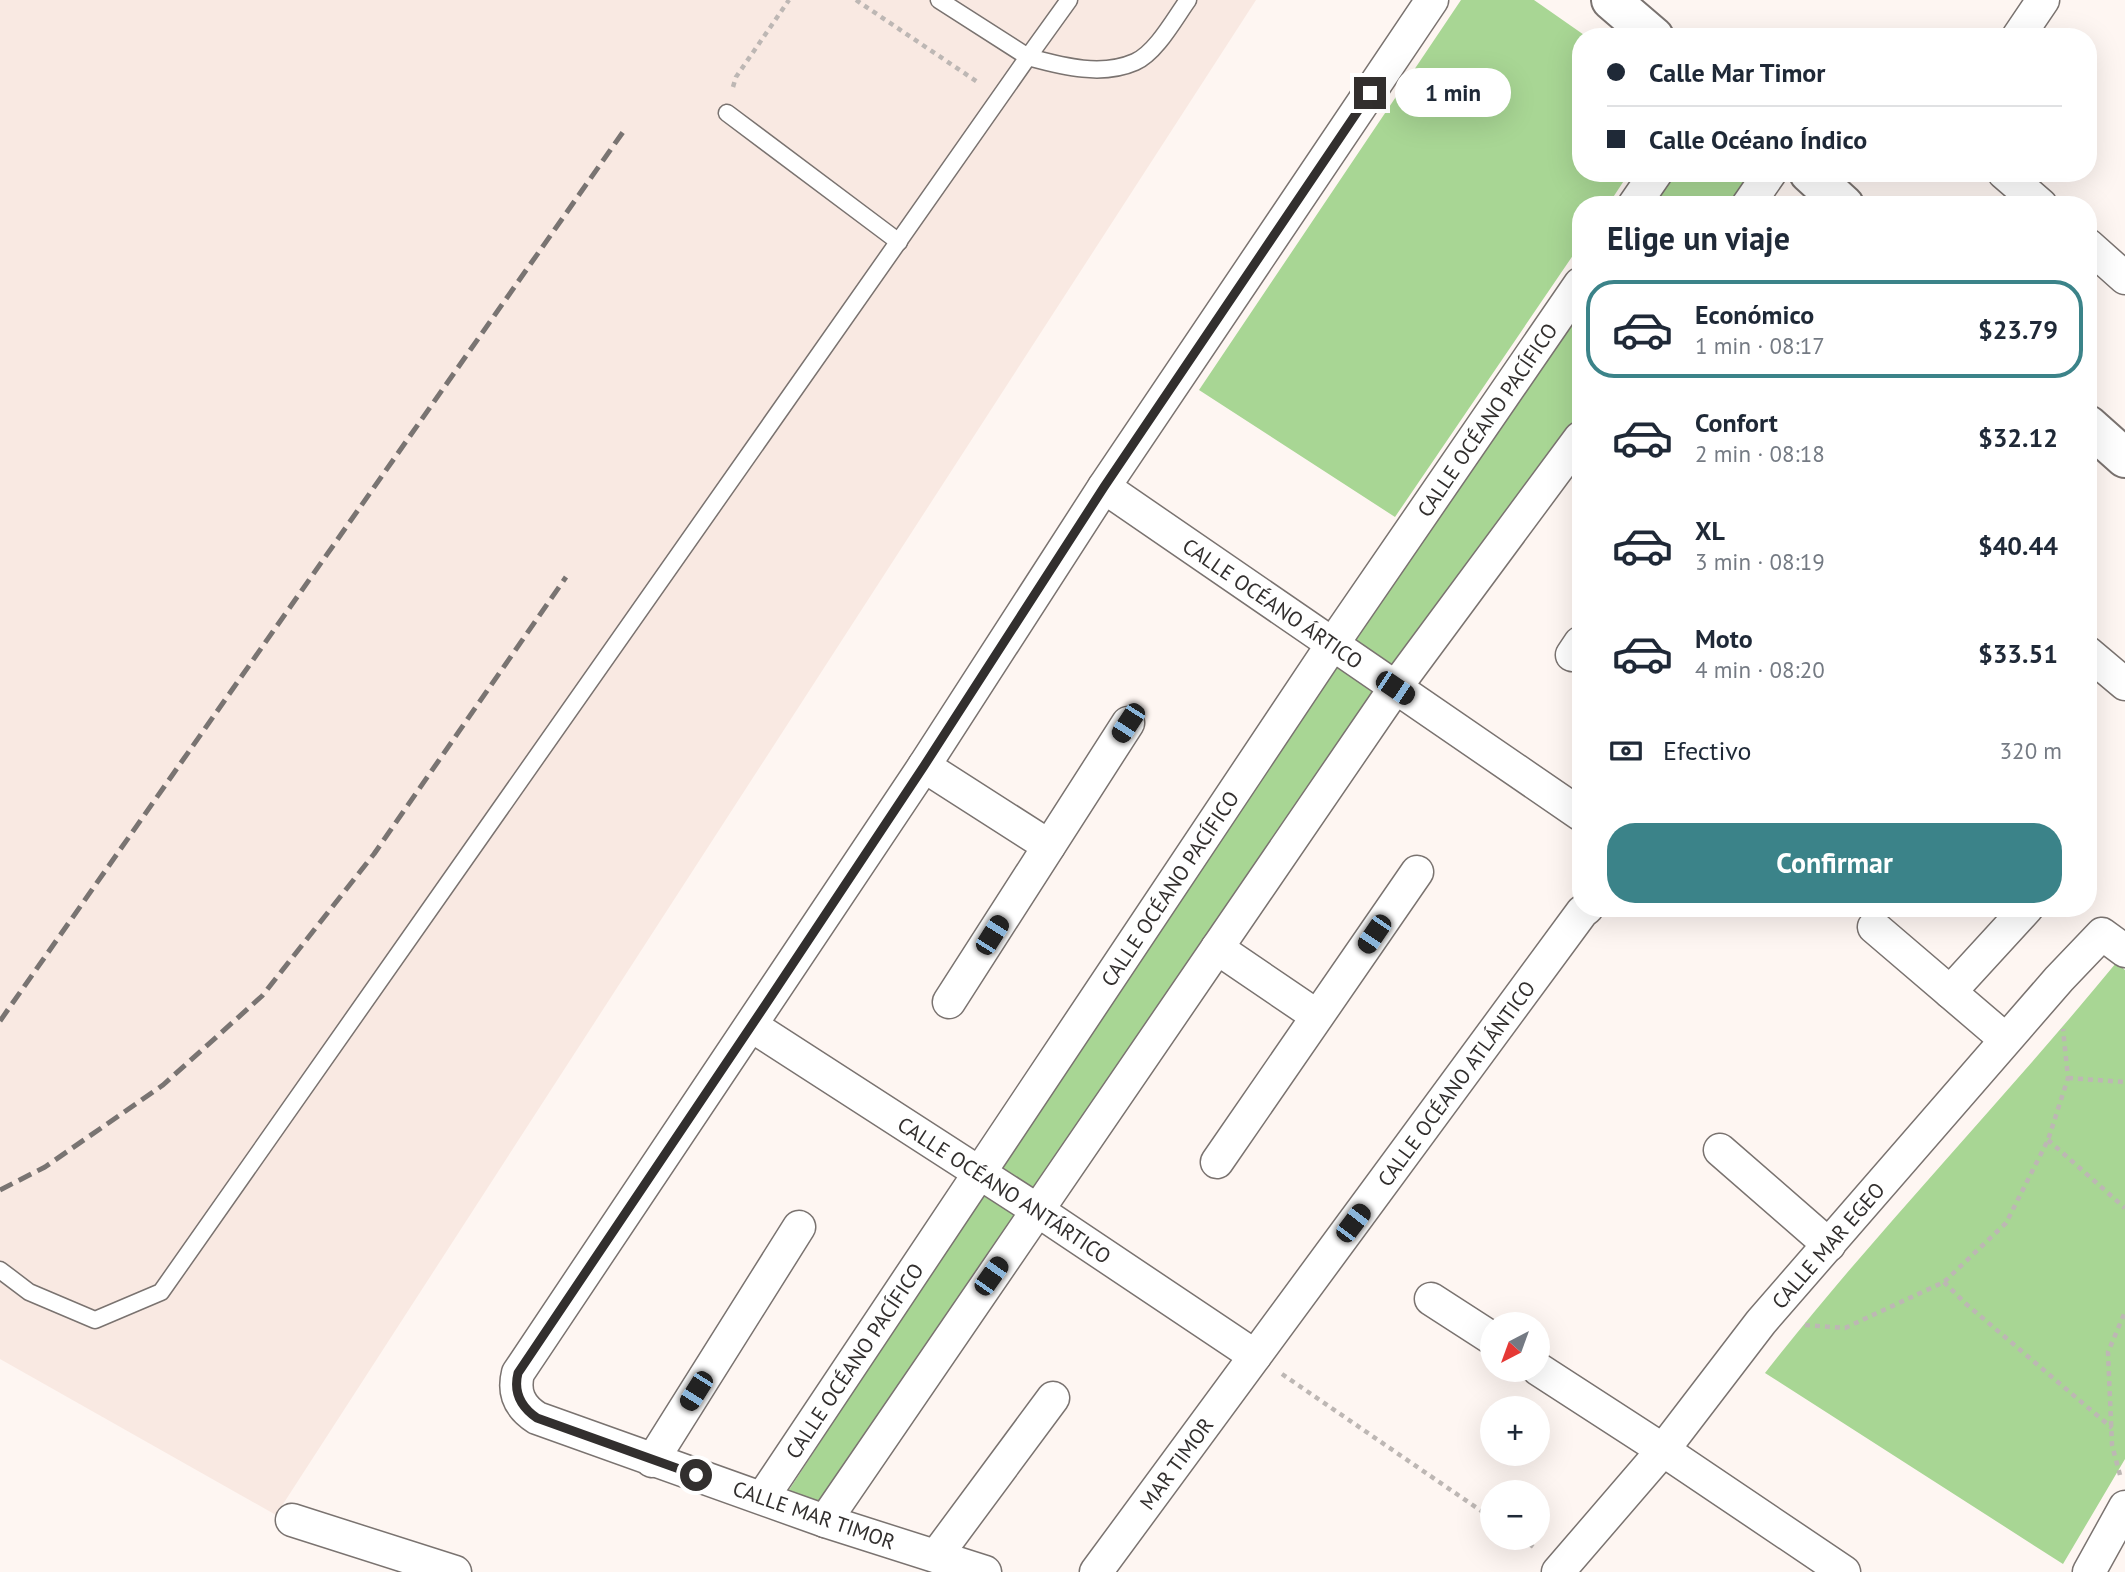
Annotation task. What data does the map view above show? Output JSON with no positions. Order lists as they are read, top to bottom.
{
  "streets": {
    "street": [
      "CALLE OCÉANO PACÍFICO",
      "CALLE OCÉANO ÁRTICO",
      "CALLE OCÉANO ATLÁNTICO",
      "CALLE OCÉANO ANTÁRTICO",
      "CALLE MAR EGEO",
      "MAR TIMOR",
      "CALLE MAR TIMOR"
    ]
  },
  "crossings": [
    ["CALLE OCÉANO PACÍFICO", "CALLE OCÉANO ÁRTICO"],
    ["CALLE OCÉANO PACÍFICO", "CALLE OCÉANO ANTÁRTICO"],
    ["CALLE OCÉANO PACÍFICO", "CALLE MAR TIMOR"],
    ["CALLE OCÉANO ATLÁNTICO", "CALLE OCÉANO ANTÁRTICO"],
    ["CALLE OCÉANO ATLÁNTICO", "MAR TIMOR"],
    ["CALLE OCÉANO ANTÁRTICO", "MAR TIMOR"],
    ["CALLE OCÉANO ANTÁRTICO", "CALLE MAR TIMOR"]
  ],
  "north": "bottom left",
  "page": {
    "banner": ["Calle Mar Timor", "Calle Océano Índico"],
    "bubble": "1 min",
    "heading": "Elige un viaje",
    "list": [
      {
        "name": "Económico",
        "note": "1 min · 08:17",
        "value": "$23.79"
      },
      {
        "name": "Confort",
        "note": "2 min · 08:18",
        "value": "$32.12"
      },
      {
        "name": "XL",
        "note": "3 min · 08:19",
        "value": "$40.44"
      },
      {
        "name": "Moto",
        "note": "4 min · 08:20",
        "value": "$33.51"
      }
    ],
    "pay": ["Efectivo", "320 m"],
    "buttons": "Confirmar",
    "map_buttons": ["+", "−"]
  }
}
